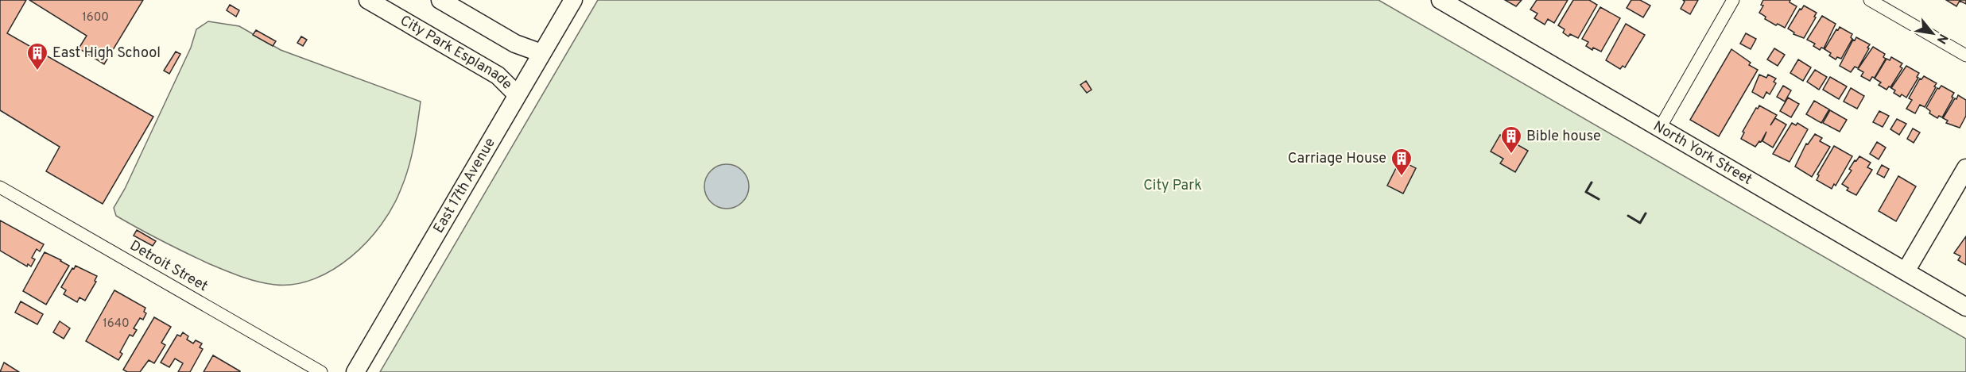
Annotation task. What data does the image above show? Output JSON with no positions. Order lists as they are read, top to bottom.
{
  "streets": {
    "main road": ["City Park Esplanade", "North York Street", "East 17th Avenue"],
    "street": ["Detroit Street"]
  },
  "crossings": [
    ["City Park Esplanade", "East 17th Avenue"]
  ],
  "parks": ["City Park"],
  "places": {
    "building": ["East High School", "Bible house", "Carriage House"]
  },
  "house_numbers": ["1600", "1640"],
  "north": "bottom right"
}
